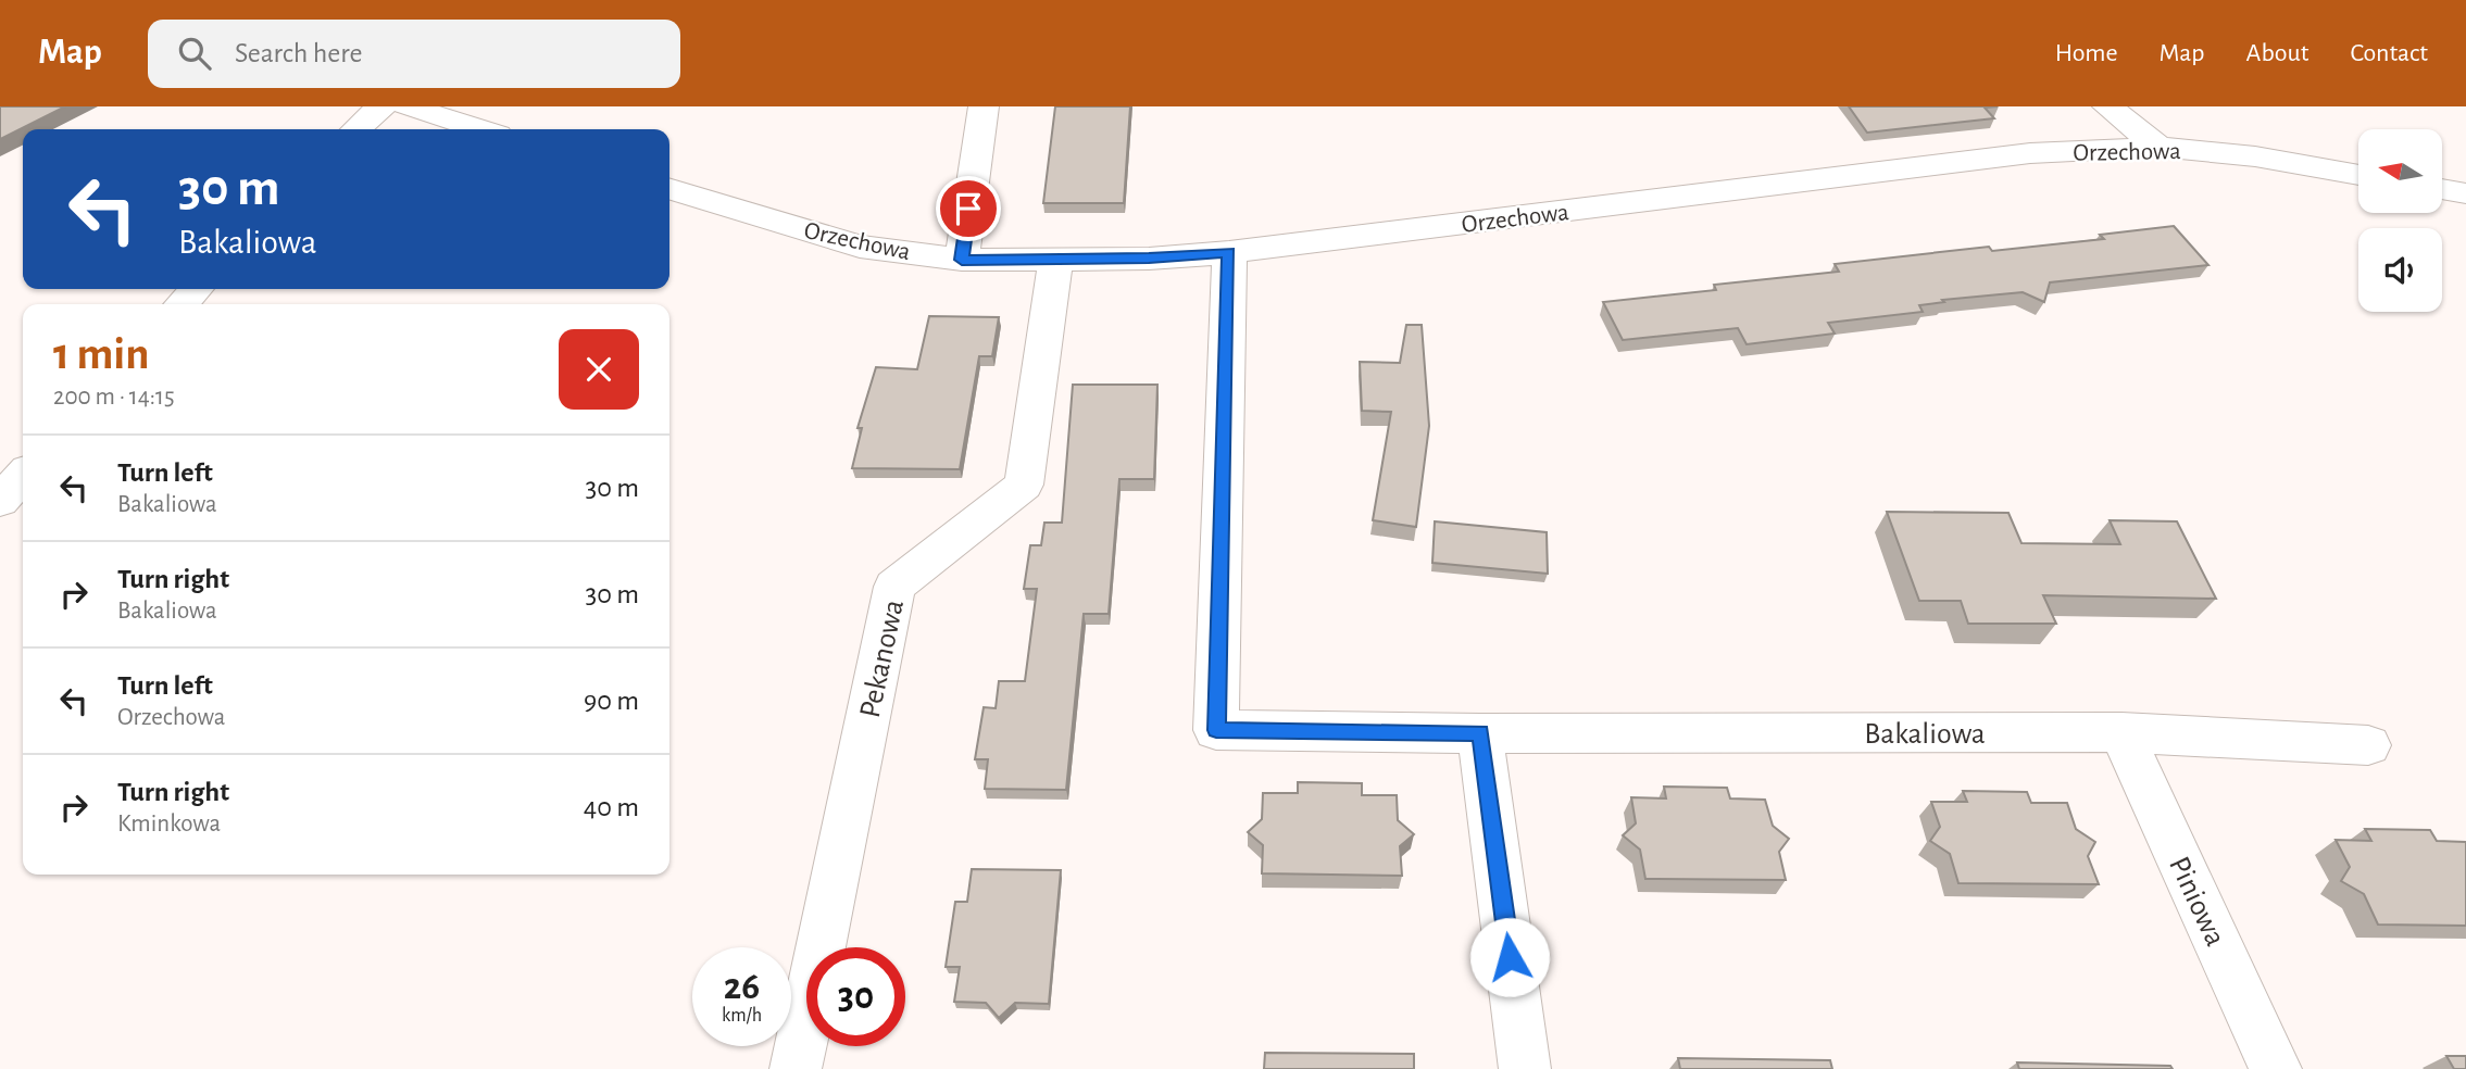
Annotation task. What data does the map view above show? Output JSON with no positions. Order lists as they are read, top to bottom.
{
  "streets": {
    "street": [
      "Orzechowa",
      "Pekanowa",
      "Bakaliowa",
      "Piniowa"
    ]
  },
  "crossings": [
    ["Orzechowa", "Pekanowa"],
    ["Orzechowa", "Bakaliowa"],
    ["Bakaliowa", "Piniowa"]
  ],
  "north": "left",
  "page": {
    "header": "Map",
    "search": "Search here",
    "nav": [
      "Home",
      "Map",
      "About",
      "Contact"
    ],
    "turn": ["30 m", "Bakaliowa"],
    "heading": ["1 min", "200 m · 14:15"],
    "list": [
      {
        "name": "Turn left",
        "note": "Bakaliowa",
        "value": "30 m"
      },
      {
        "name": "Turn right",
        "note": "Bakaliowa",
        "value": "30 m"
      },
      {
        "name": "Turn left",
        "note": "Orzechowa",
        "value": "90 m"
      },
      {
        "name": "Turn right",
        "note": "Kminkowa",
        "value": "40 m"
      }
    ],
    "speed": "26 km/h",
    "limit": "30"
  }
}
